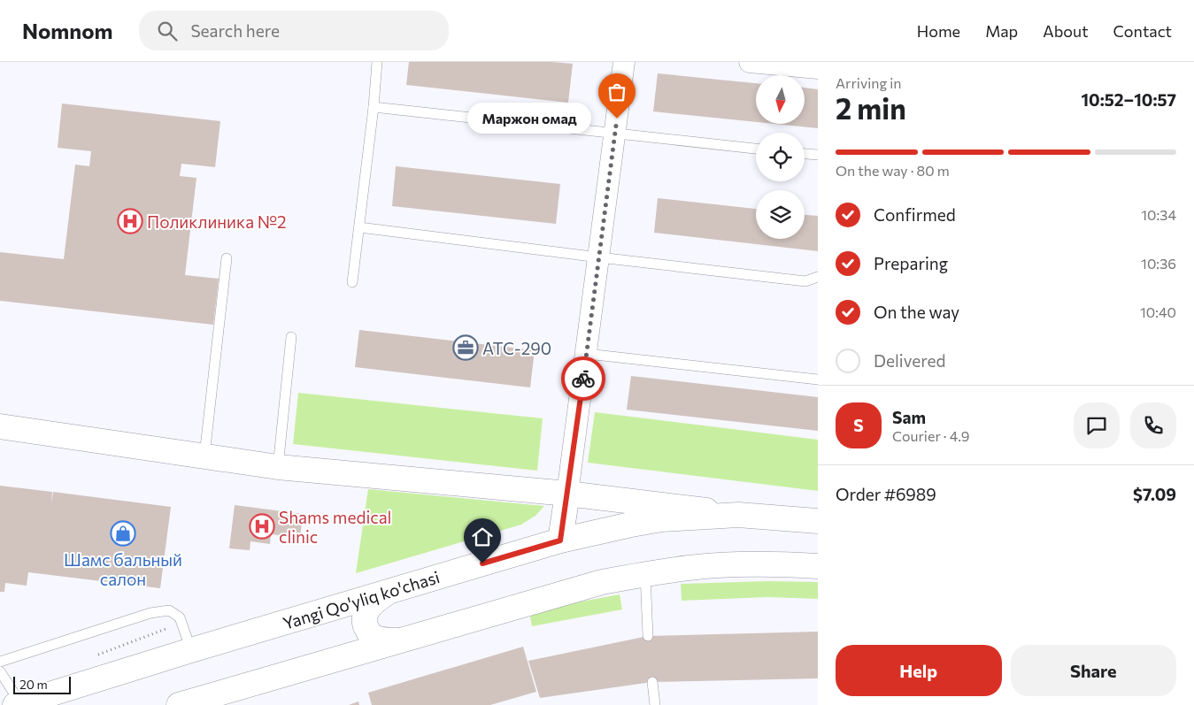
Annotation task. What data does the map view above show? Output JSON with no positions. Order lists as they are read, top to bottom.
{
  "streets": {
    "main road": ["Yangi Qo'yliq ko'chasi"]
  },
  "places": {
    "other": ["Маржон омад"],
    "hospital": ["Поликлиника №2", "Shams medical clinic"],
    "office": ["ATC-290"],
    "shop": ["Шамс бальный салон"]
  },
  "scale_bar": "20 m",
  "north": "bottom",
  "page": {
    "header": "Nomnom",
    "search": "Search here",
    "nav": [
      "Home",
      "Map",
      "About",
      "Contact"
    ],
    "heading": ["2 min", "Arriving in", "10:52–10:57"],
    "panel": [
      "Sam",
      "Courier · 4.9",
      "Order #6989",
      "$7.09"
    ],
    "bubble": "Маржон омад",
    "bar": "On the way · 80 m",
    "list": [
      ["Confirmed", "10:34"],
      ["Preparing", "10:36"],
      ["On the way", "10:40"],
      "Delivered"
    ],
    "round": "S",
    "buttons": ["Help", "Share"],
    "scale": "20 m"
  }
}
